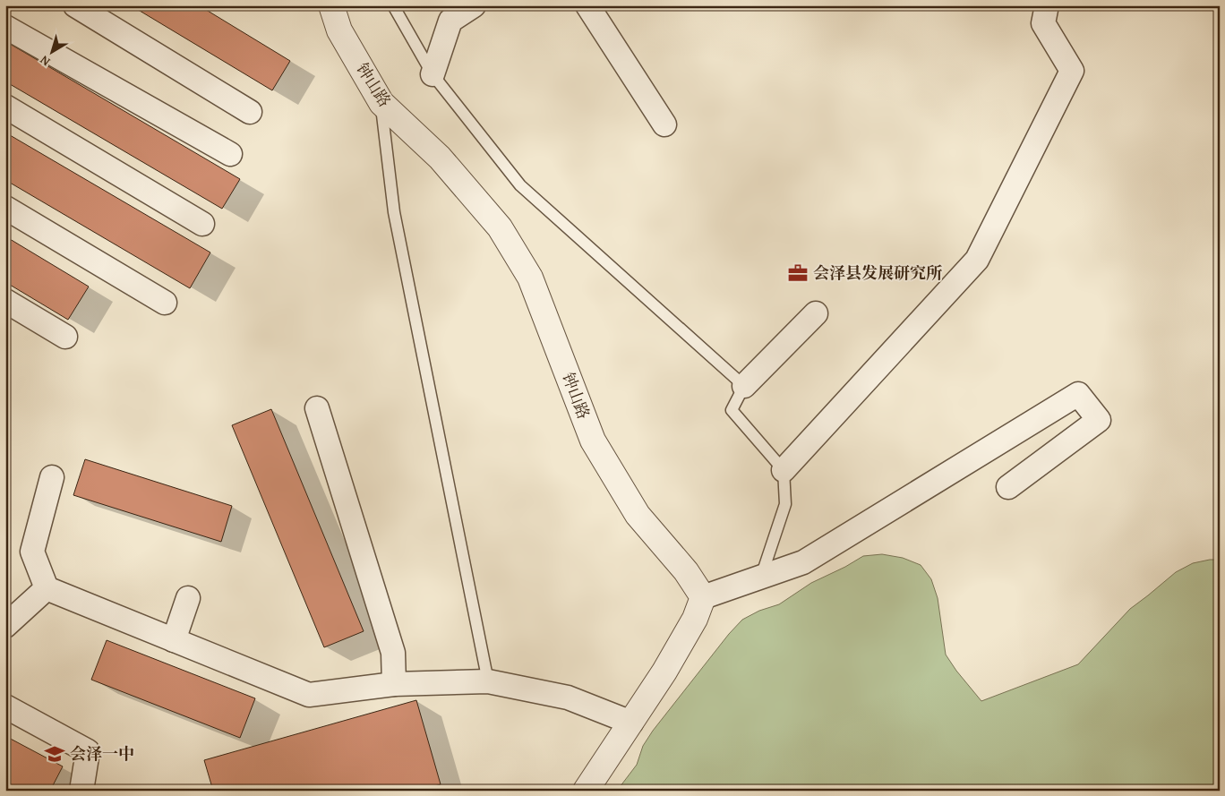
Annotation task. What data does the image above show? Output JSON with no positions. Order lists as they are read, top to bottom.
{
  "streets": {
    "street": ["钟山路"]
  },
  "places": {
    "office": ["会泽县发展研究所"],
    "school or university": ["会泽一中"]
  },
  "north": "bottom left"
}
